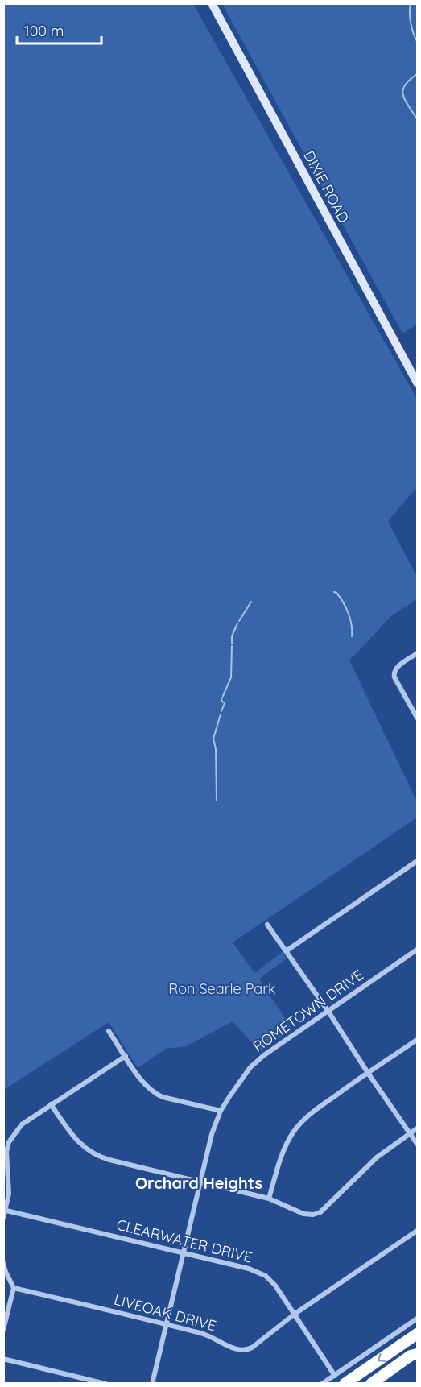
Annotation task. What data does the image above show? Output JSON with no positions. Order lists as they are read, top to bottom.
{
  "streets": {
    "main road": ["DIXIE ROAD"],
    "street": ["ROMETOWN DRIVE", "CLEARWATER DRIVE", "LIVEOAK DRIVE"]
  },
  "crossings": [
    ["ROMETOWN DRIVE", "CLEARWATER DRIVE"],
    ["ROMETOWN DRIVE", "LIVEOAK DRIVE"],
    ["CLEARWATER DRIVE", "LIVEOAK DRIVE"]
  ],
  "districts": ["Orchard Heights"],
  "parks": ["Ron Searle Park"],
  "scale_bar": "100 m"
}
